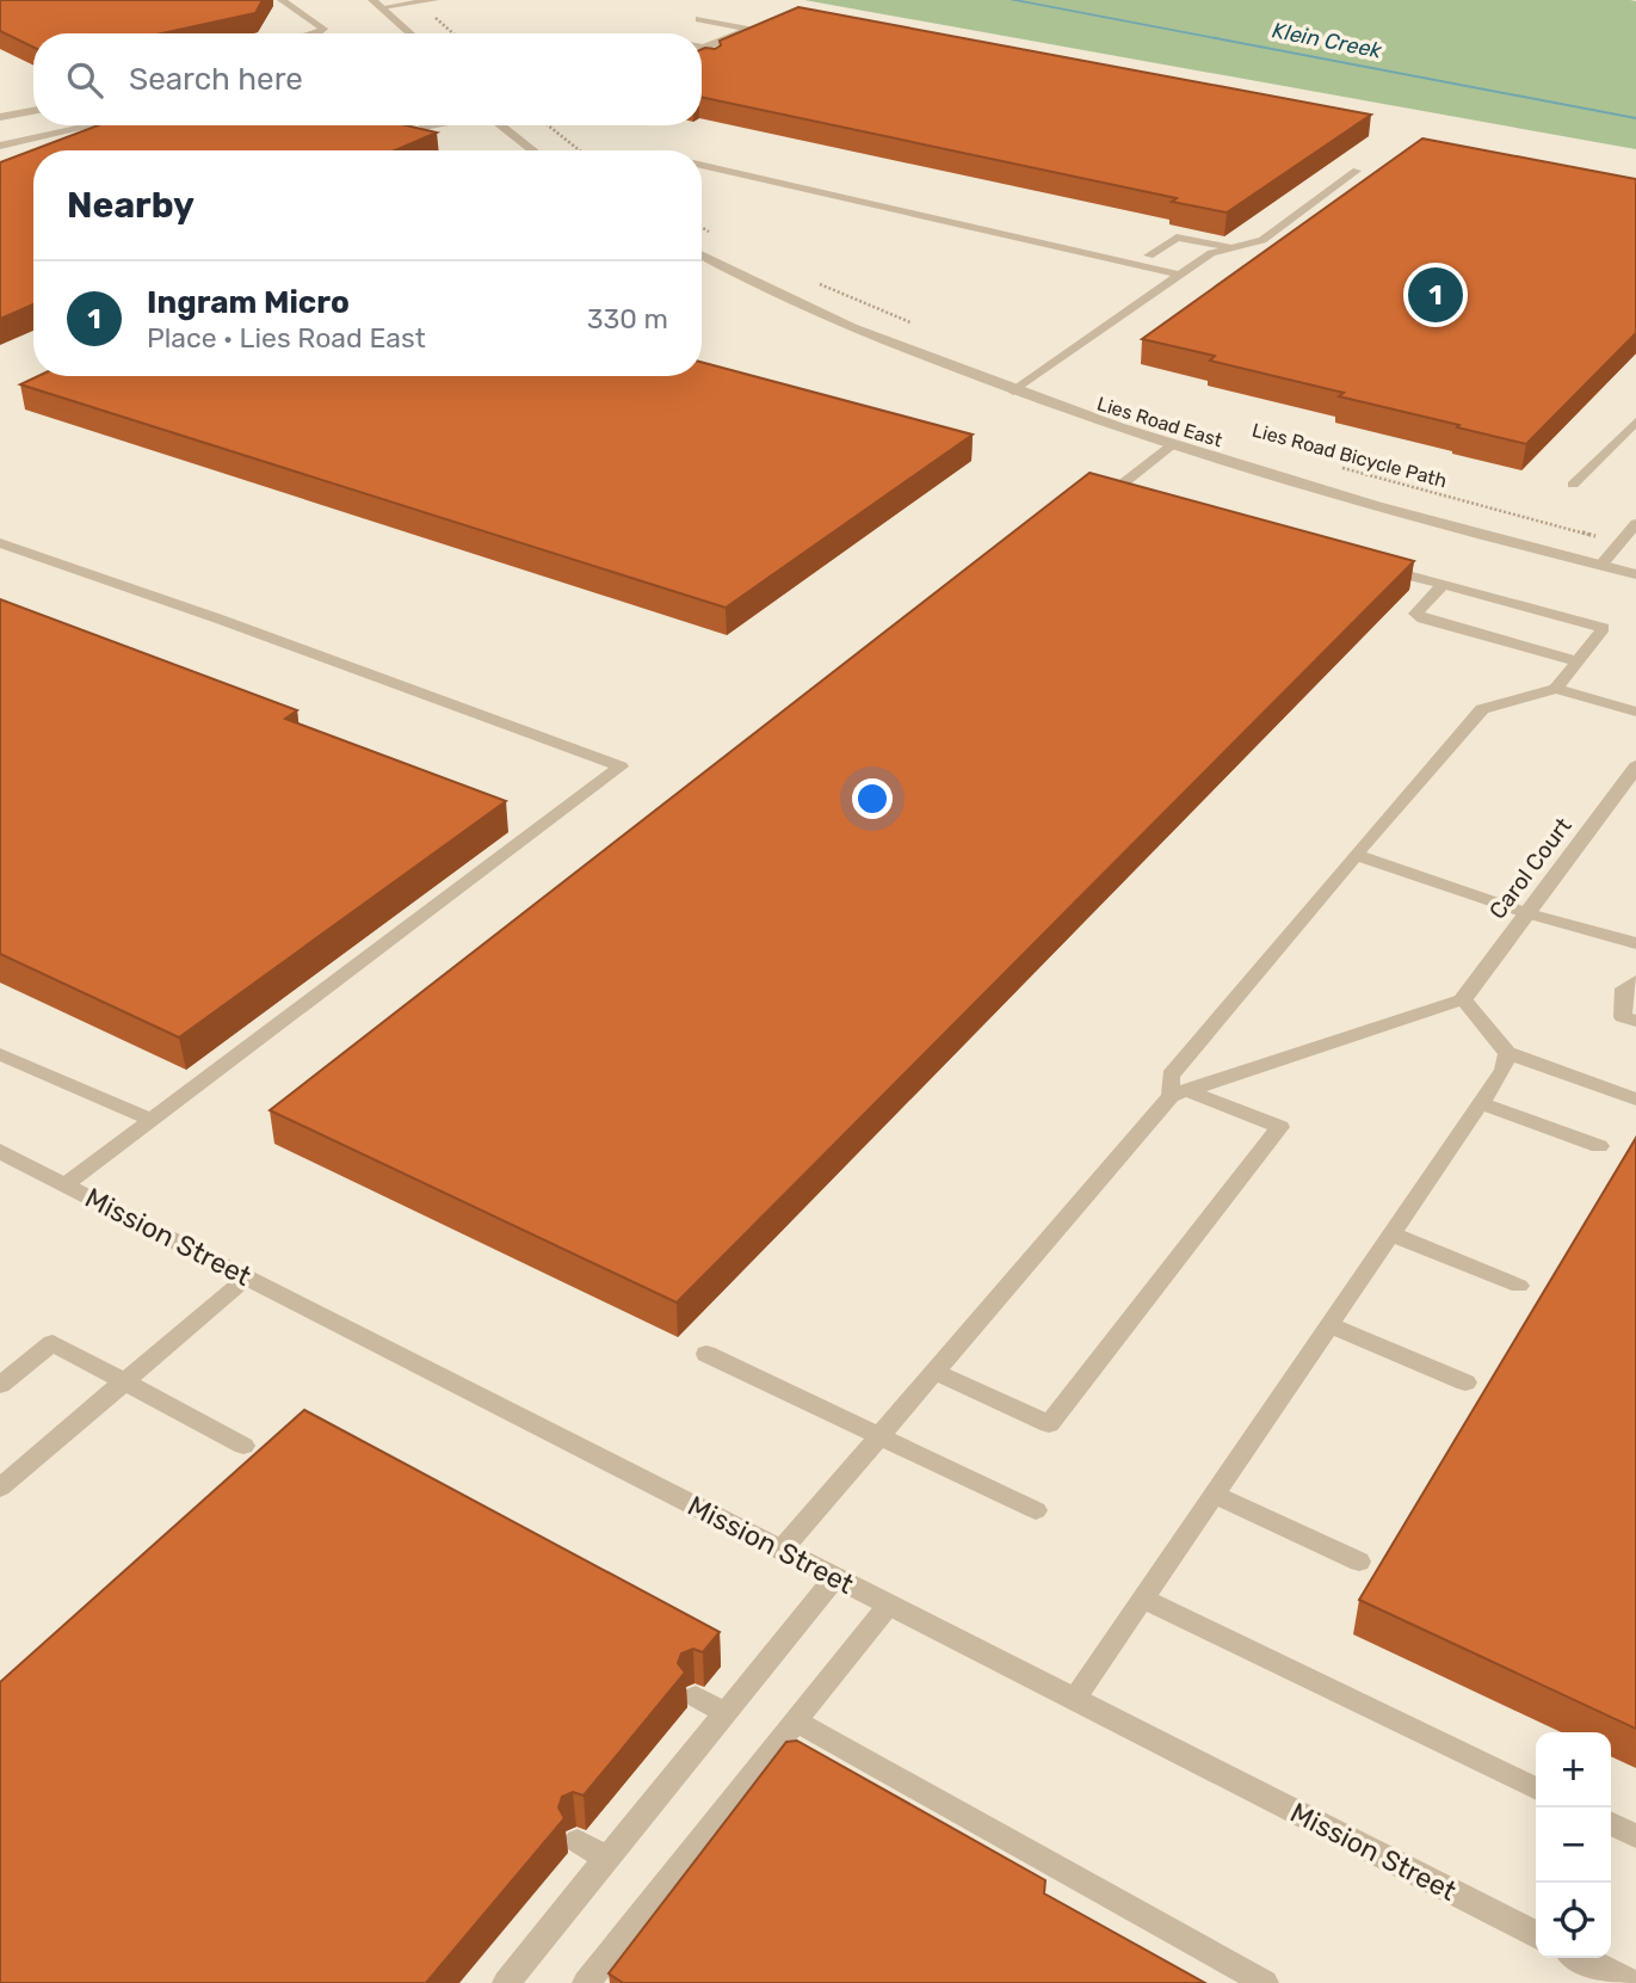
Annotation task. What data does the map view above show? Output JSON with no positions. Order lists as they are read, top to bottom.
{
  "streets": {
    "street": ["Lies Road East", "Carol Court", "Mission Street"],
    "path": ["Lies Road Bicycle Path"]
  },
  "water": ["Klein Creek"],
  "page": {
    "search": "Search here",
    "heading": "Nearby",
    "list": [
      {
        "mark": "1",
        "name": "Ingram Micro",
        "note": "Place · Lies Road East",
        "value": "330 m"
      }
    ],
    "pins": "1",
    "map_buttons": ["+", "−"]
  }
}
